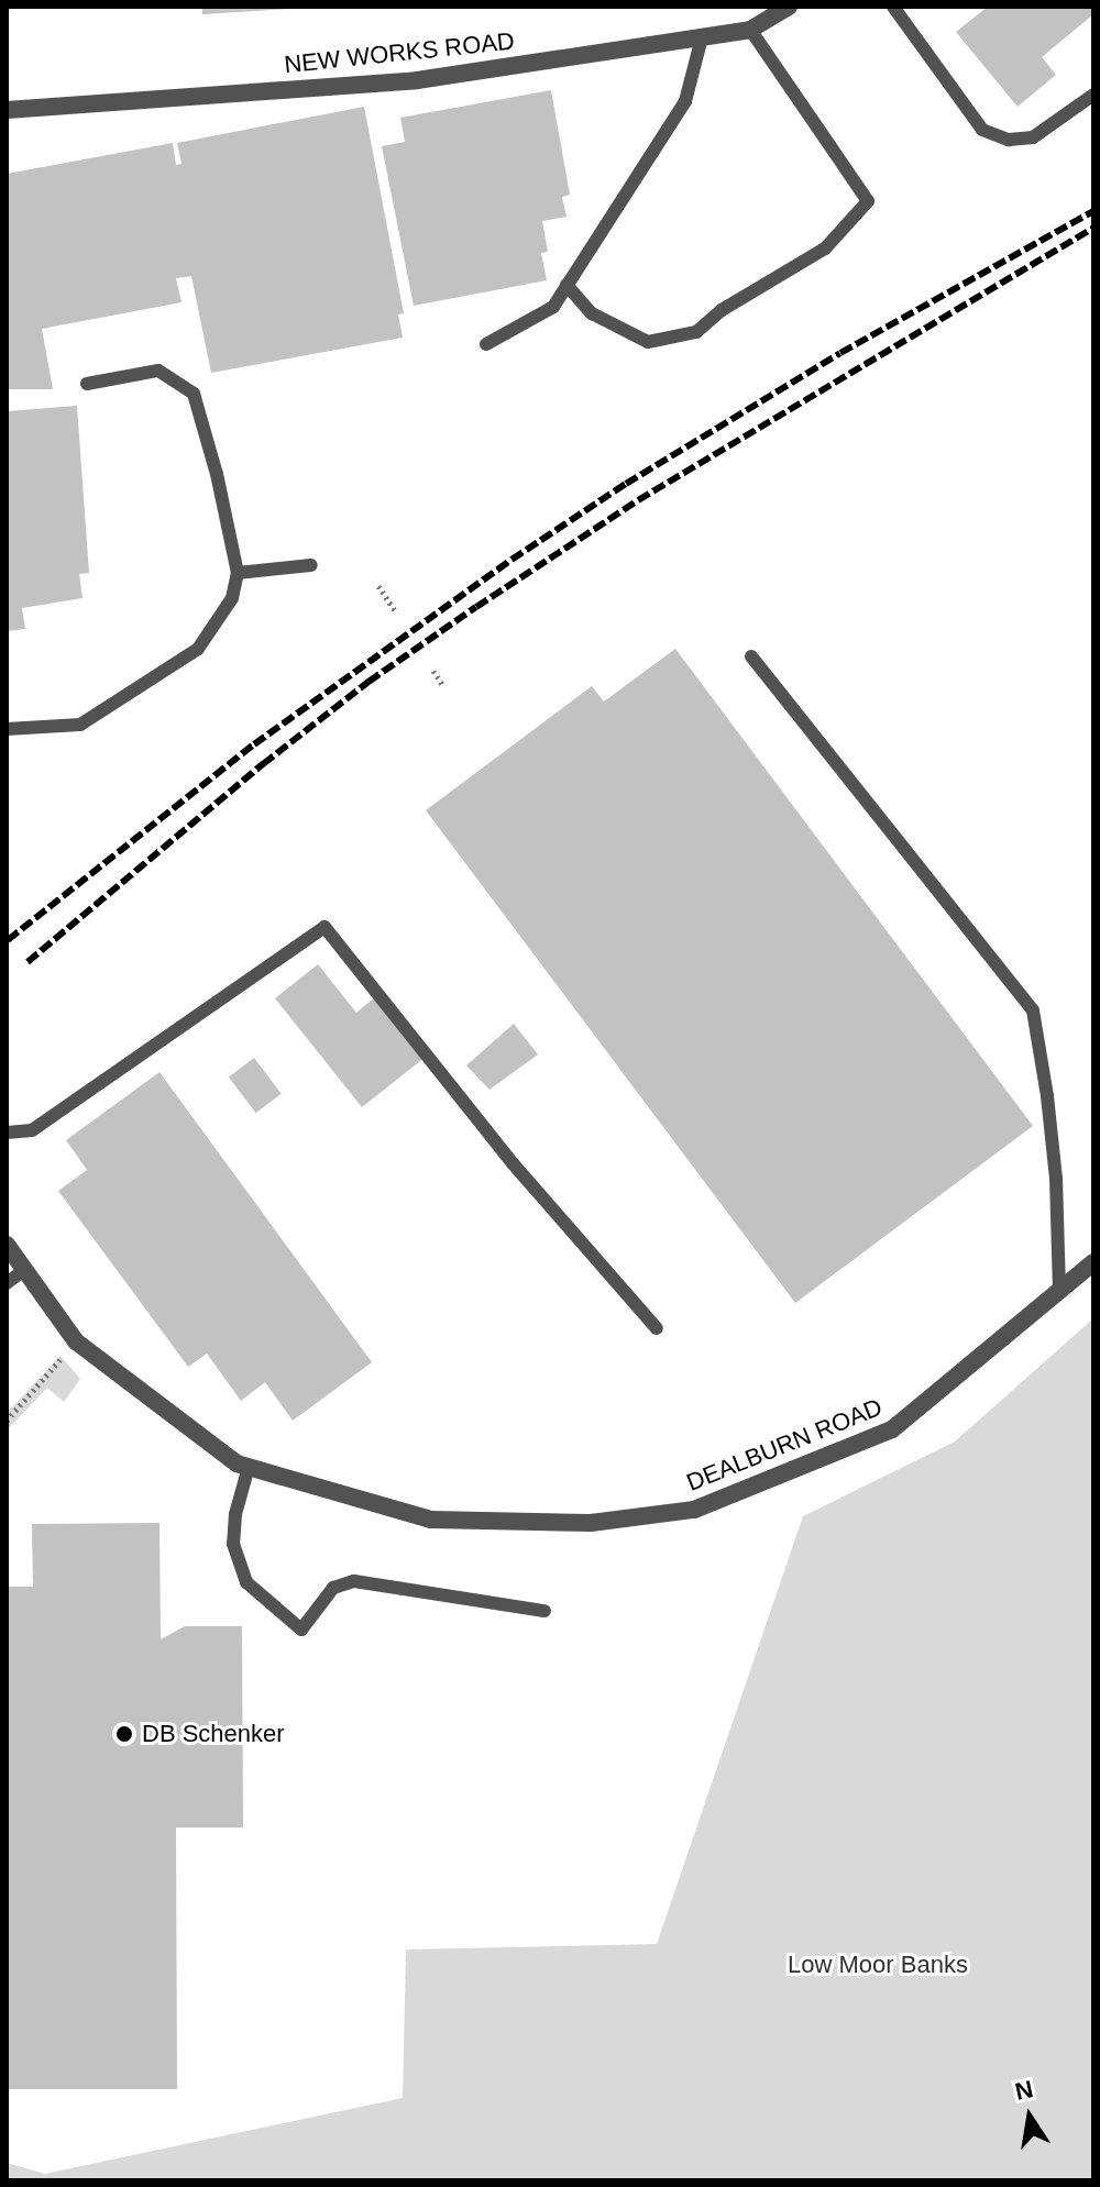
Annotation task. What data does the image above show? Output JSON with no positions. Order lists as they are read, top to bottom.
{
  "streets": {
    "street": ["NEW WORKS ROAD", "DEALBURN ROAD"]
  },
  "parks": ["Low Moor Banks"],
  "places": ["DB Schenker"],
  "north": "top"
}
